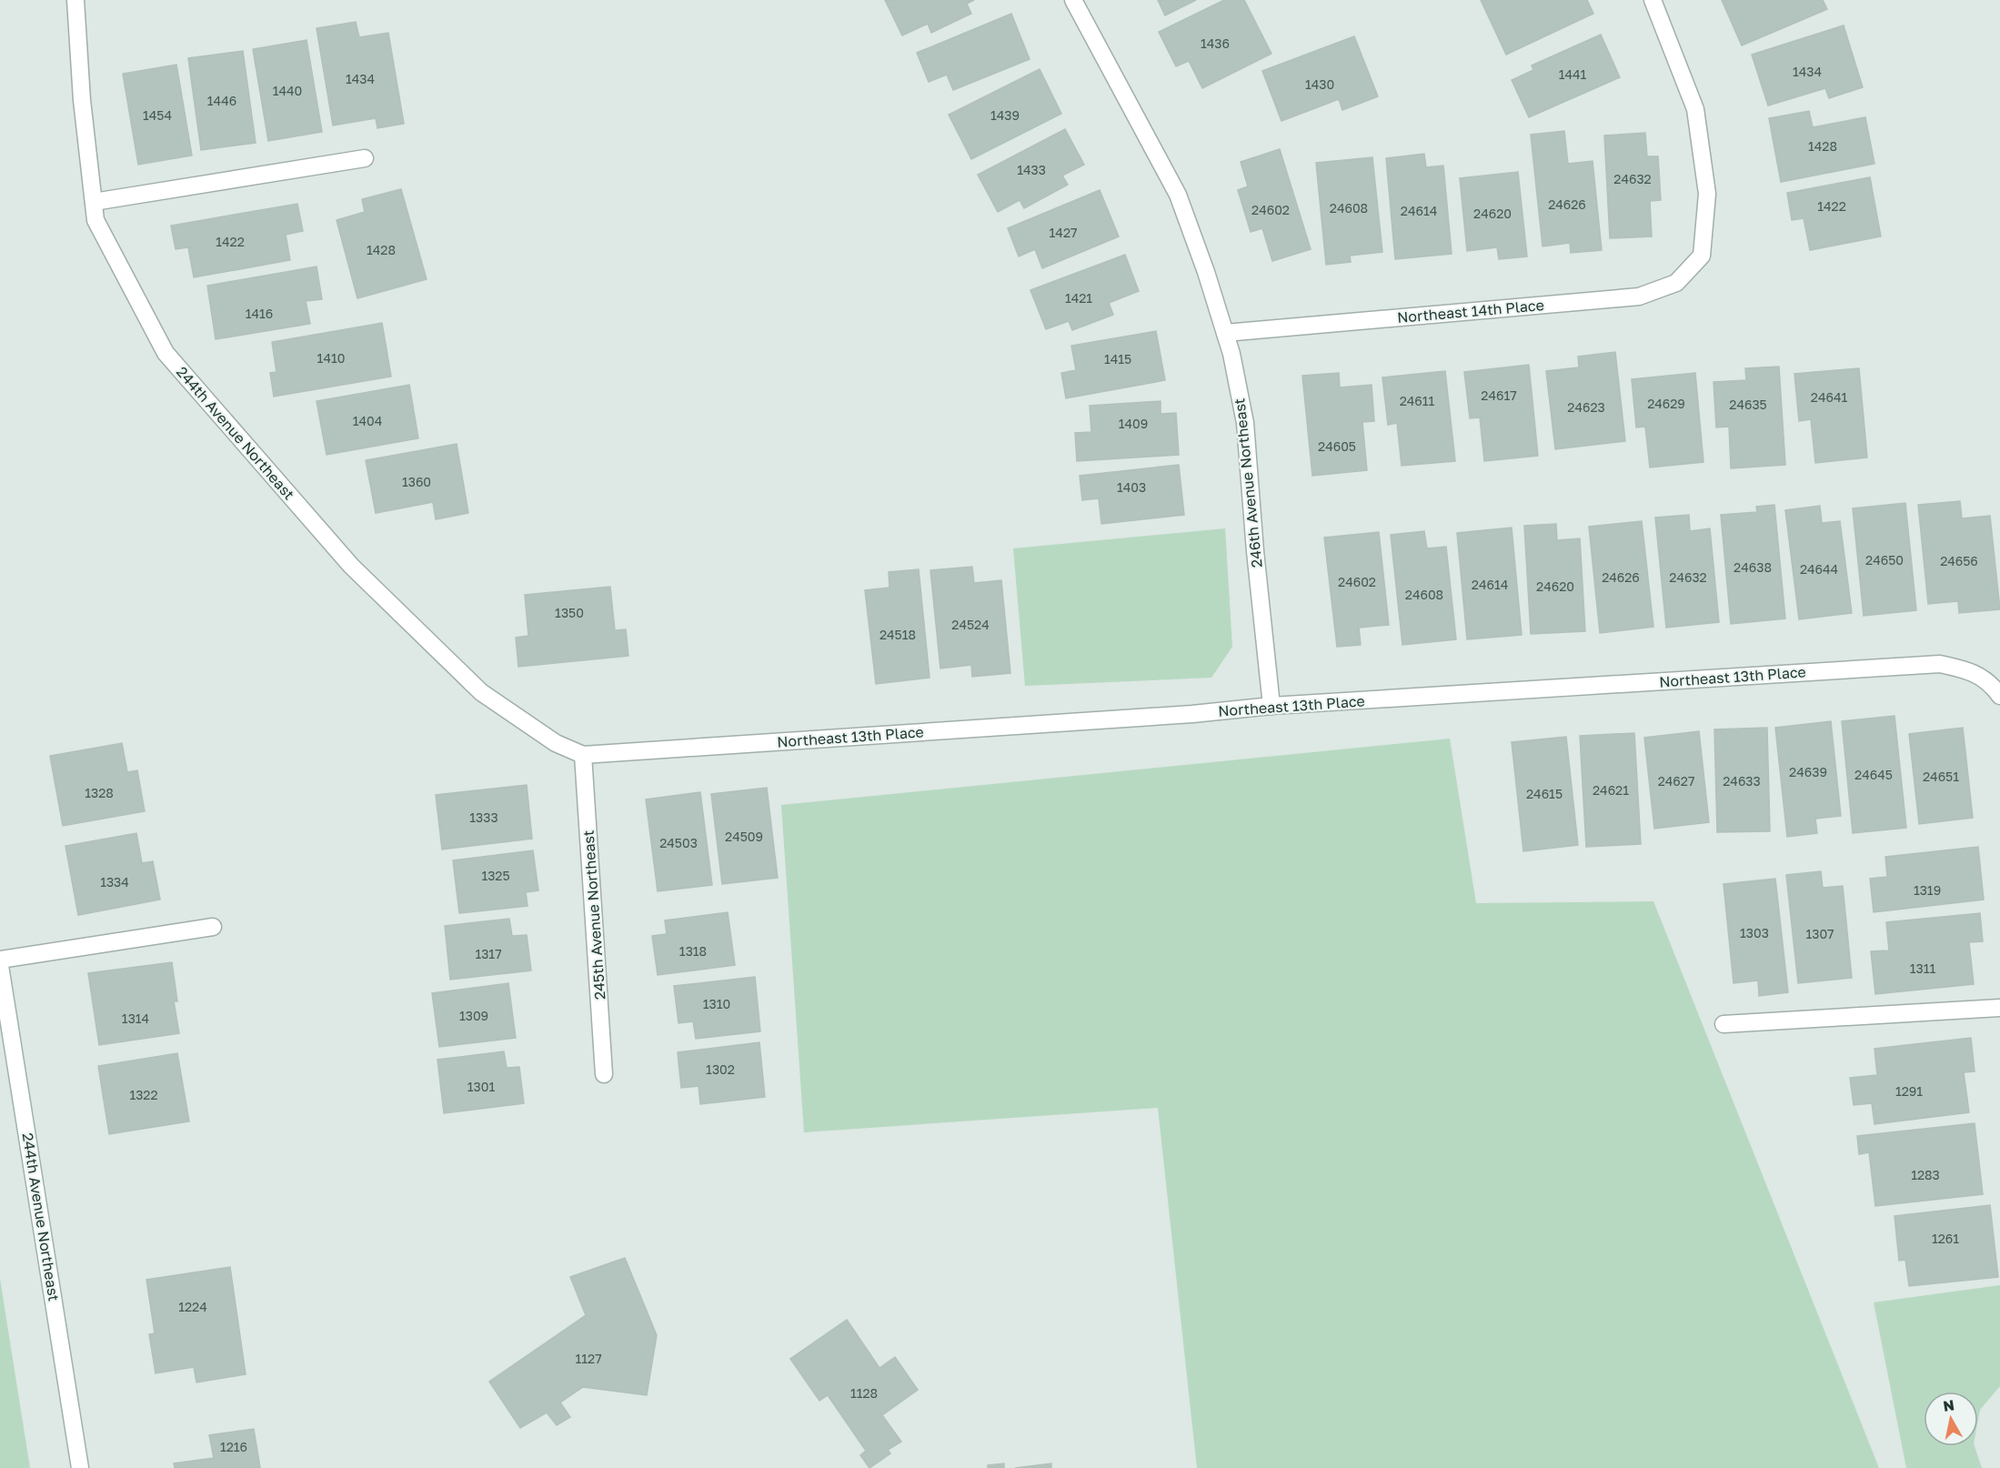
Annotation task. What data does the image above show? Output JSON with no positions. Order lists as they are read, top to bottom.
{
  "streets": {
    "street": [
      "Northeast 14th Place",
      "244th Avenue Northeast",
      "246th Avenue Northeast",
      "Northeast 13th Place",
      "245th Avenue Northeast"
    ]
  },
  "crossings": [
    ["Northeast 14th Place", "246th Avenue Northeast"],
    ["244th Avenue Northeast", "Northeast 13th Place"],
    ["244th Avenue Northeast", "245th Avenue Northeast"],
    ["246th Avenue Northeast", "Northeast 13th Place"],
    ["Northeast 13th Place", "245th Avenue Northeast"]
  ],
  "house_numbers": [
    "1436",
    "1434",
    "1441",
    "1434",
    "1430",
    "1440",
    "1446",
    "1454",
    "1439",
    "1428",
    "1433",
    "24632",
    "24626",
    "1422",
    "24608",
    "24602",
    "24614",
    "24620",
    "1427",
    "1422",
    "1428",
    "1421",
    "1416",
    "1410",
    "1415",
    "24617",
    "24641",
    "24611",
    "24629",
    "24635",
    "24623",
    "1404",
    "1409",
    "24605",
    "1360",
    "1403",
    "24650",
    "24656",
    "24638",
    "24644",
    "24626",
    "24632",
    "24602",
    "24614",
    "24620",
    "24608",
    "1350",
    "24524",
    "24518",
    "24639",
    "24645",
    "24651",
    "24627",
    "24633",
    "24621",
    "1328",
    "24615",
    "1333",
    "24509",
    "24503",
    "1325",
    "1334",
    "1319",
    "1303",
    "1307",
    "1318",
    "1317",
    "1311",
    "1310",
    "1309",
    "1314",
    "1302",
    "1301",
    "1291",
    "1322",
    "1283",
    "1261",
    "1224",
    "1127",
    "1128",
    "1216"
  ],
  "north": "top"
}
